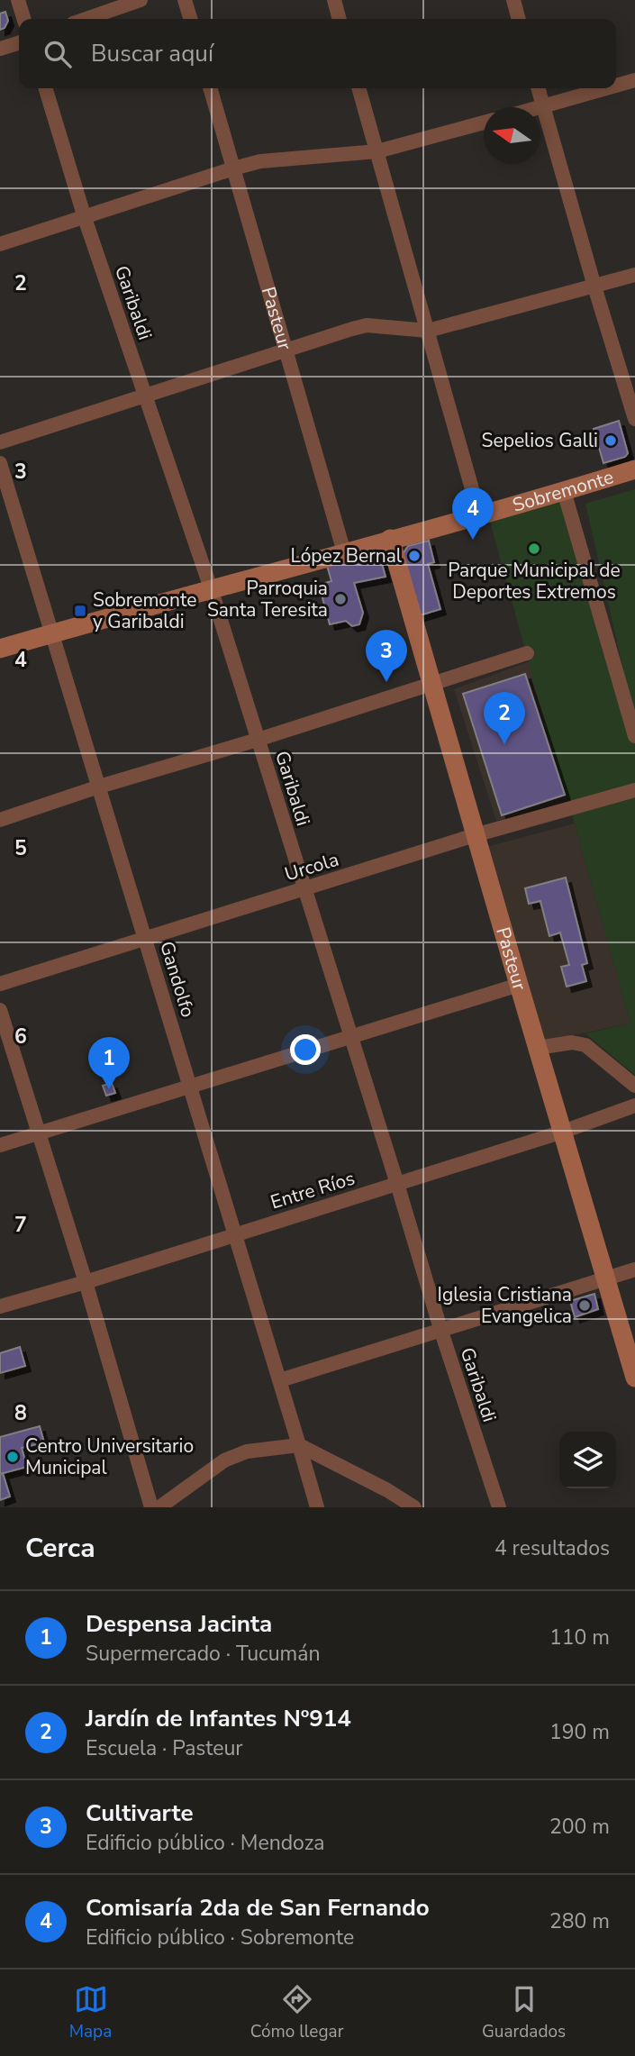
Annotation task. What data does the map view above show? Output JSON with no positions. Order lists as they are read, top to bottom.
{
  "streets": {
    "street": [
      "Garibaldi",
      "Pasteur",
      "Sobremonte",
      "Urcola",
      "Gandolfo",
      "Entre Ríos"
    ]
  },
  "crossings": [
    ["Garibaldi", "Sobremonte"],
    ["Garibaldi", "Urcola"],
    ["Garibaldi", "Entre Ríos"],
    ["Pasteur", "Sobremonte"],
    ["Pasteur", "Urcola"],
    ["Pasteur", "Entre Ríos"],
    ["Sobremonte", "Gandolfo"],
    ["Urcola", "Gandolfo"],
    ["Gandolfo", "Entre Ríos"]
  ],
  "places": {
    "other": [
      "Sepelios Galli",
      "Parque Municipal de Deportes Extremos",
      "López Bernal",
      "Parroquia Santa Teresita",
      "Iglesia Cristiana Evangelica",
      "Centro Universitario Municipal"
    ],
    "transit": ["Sobremonte y Garibaldi"]
  },
  "north": "left",
  "page": {
    "search": "Buscar aquí",
    "pins": [
      "4",
      "3",
      "2",
      "1"
    ],
    "heading": ["Cerca", "4 resultados"],
    "list": [
      {
        "mark": "1",
        "name": "Despensa Jacinta",
        "note": "Supermercado · Tucumán",
        "value": "110 m"
      },
      {
        "mark": "2",
        "name": "Jardín de Infantes Nº914",
        "note": "Escuela · Pasteur",
        "value": "190 m"
      },
      {
        "mark": "3",
        "name": "Cultivarte",
        "note": "Edificio público · Mendoza",
        "value": "200 m"
      },
      {
        "mark": "4",
        "name": "Comisaría 2da de San Fernando",
        "note": "Edificio público · Sobremonte",
        "value": "280 m"
      }
    ],
    "nav": ["Mapa", "Cómo llegar", "Guardados"]
  },
  "grid": {
    "rows": [
      "2",
      "3",
      "4",
      "5",
      "6",
      "7",
      "8"
    ]
  }
}
